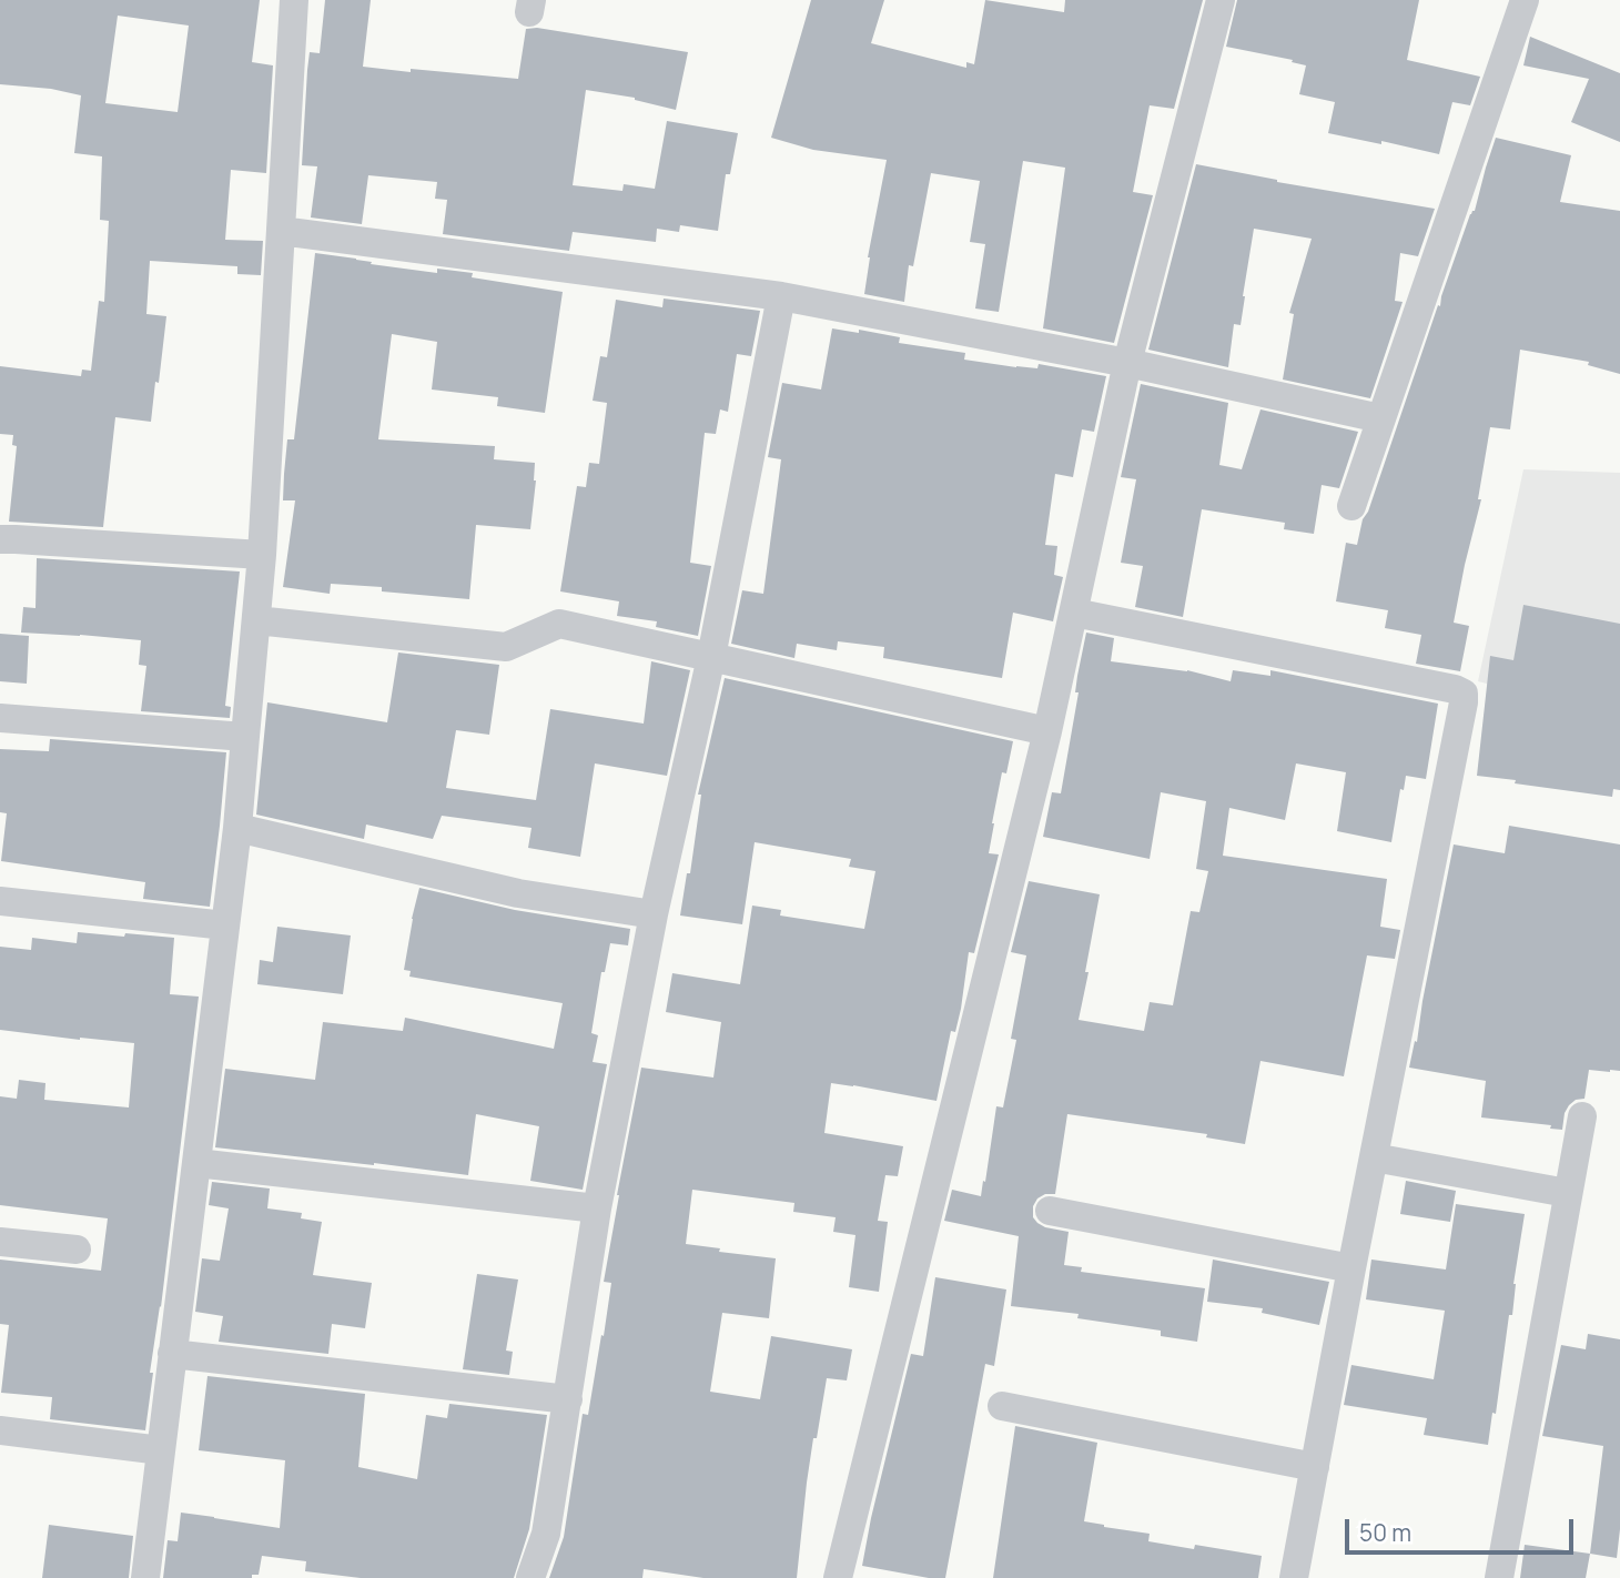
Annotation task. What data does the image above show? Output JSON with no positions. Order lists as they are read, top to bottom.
{
  "scale_bar": "50 m"
}
